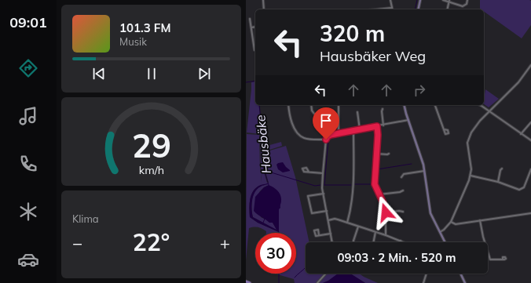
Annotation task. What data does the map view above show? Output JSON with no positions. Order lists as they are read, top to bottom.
{
  "water": ["Hausbäke"],
  "page": {
    "tabs": "09:01",
    "turn": ["320 m", "Hausbäker Weg"],
    "song": ["101.3 FM", "Musik"],
    "tile": "Klima",
    "heat": ["−", "22°", "+"],
    "limit": "30",
    "trip": "09:03 · 2 Min. · 520 m",
    "gauge": ["29", "km/h"]
  }
}
